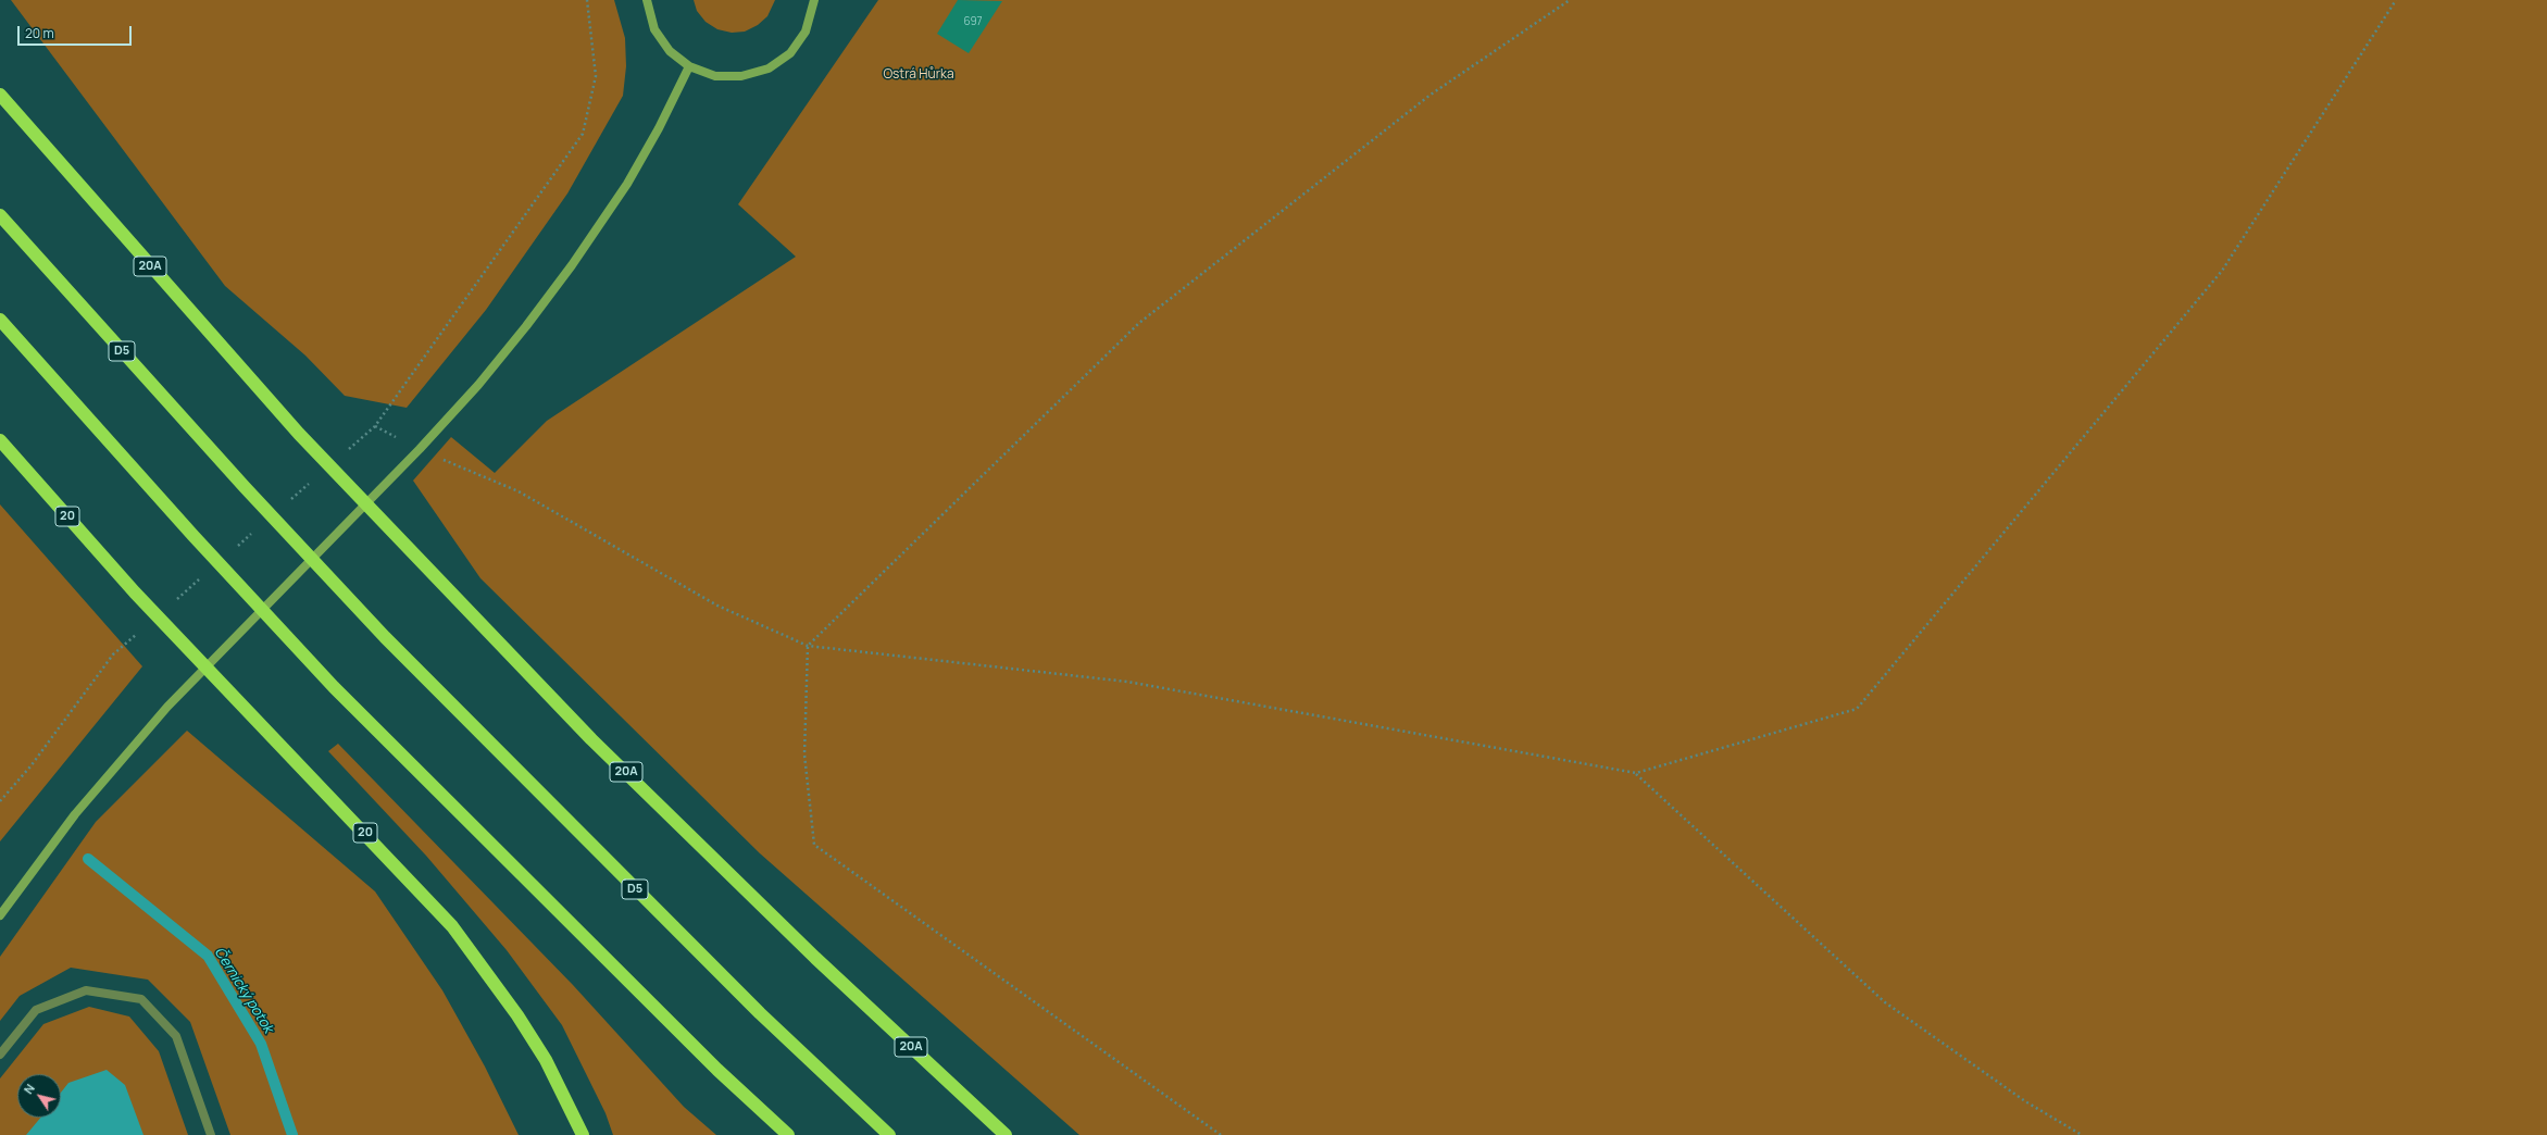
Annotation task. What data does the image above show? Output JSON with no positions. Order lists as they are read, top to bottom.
{
  "streets": {
    "highway": ["20A", "D5", "20"]
  },
  "water": ["Černický potok"],
  "parks": ["Ostrá Hůrka"],
  "house_numbers": ["697"],
  "scale_bar": "20 m",
  "north": "top left"
}
